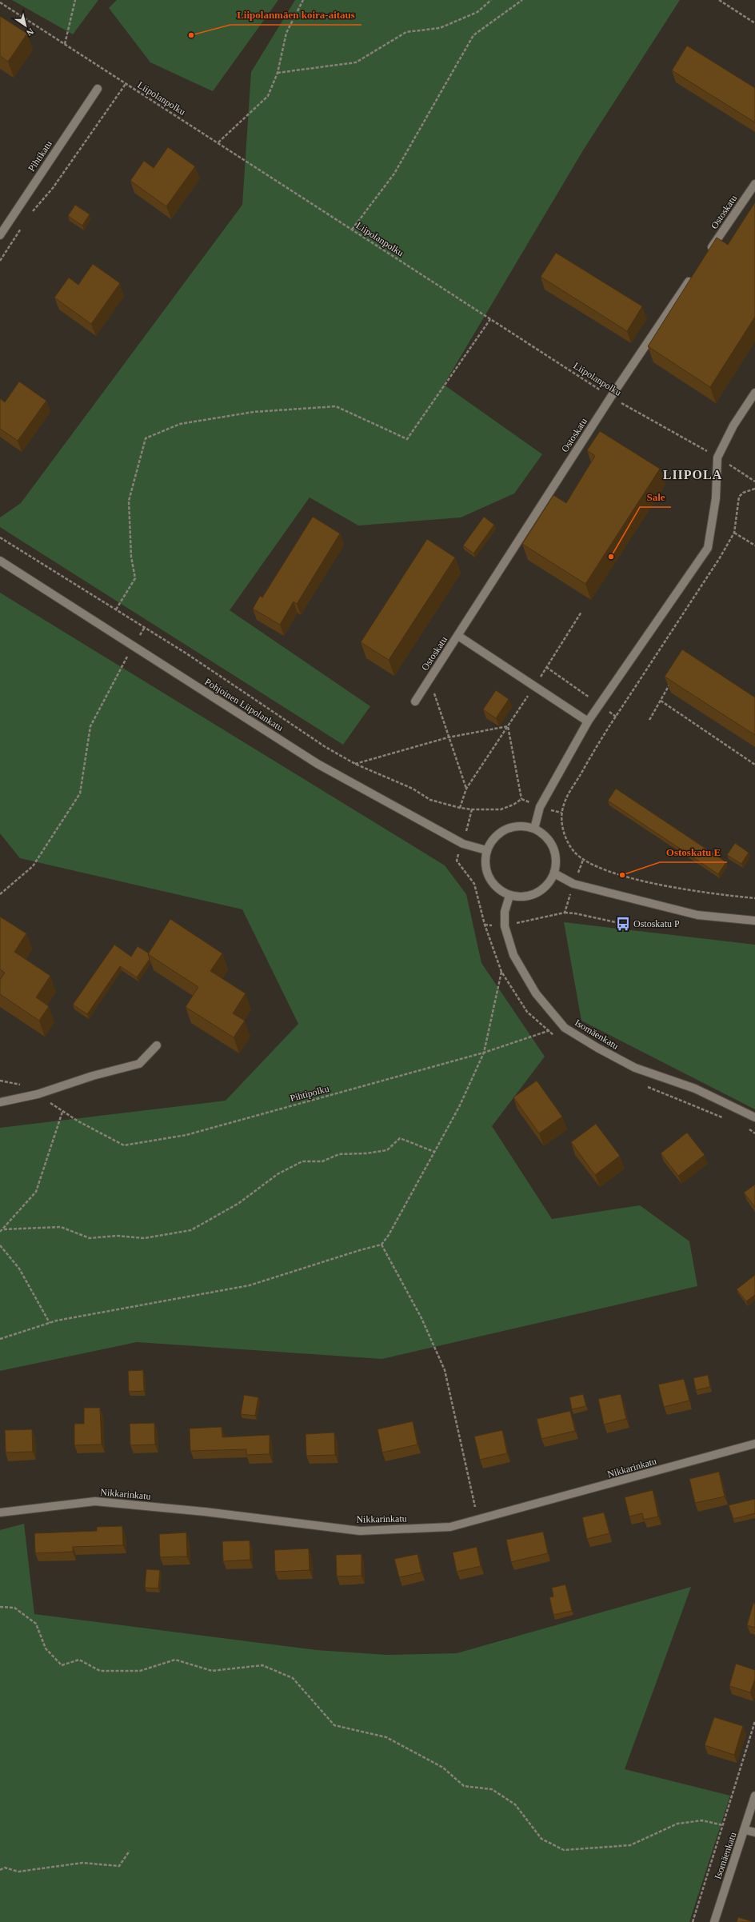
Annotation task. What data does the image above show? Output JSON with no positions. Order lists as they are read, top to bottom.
{
  "streets": {
    "street": [
      "Pihtikatu",
      "Ostoskatu",
      "Pohjoinen Liipolankatu",
      "Isomäenkatu",
      "Nikkarinkatu"
    ],
    "path": ["Liipolanpolku", "Pihtipolku"]
  },
  "crossings": [
    ["Liipolanpolku", "Ostoskatu"],
    ["Pohjoinen Liipolankatu", "Isomäenkatu"],
    ["Isomäenkatu", "Pihtipolku"]
  ],
  "districts": ["LIIPOLA"],
  "places": {
    "other": ["Liipolanmäen koira-aitaus", "Sale", "Ostoskatu E"],
    "bus stop": ["Ostoskatu P"]
  },
  "north": "bottom right"
}
